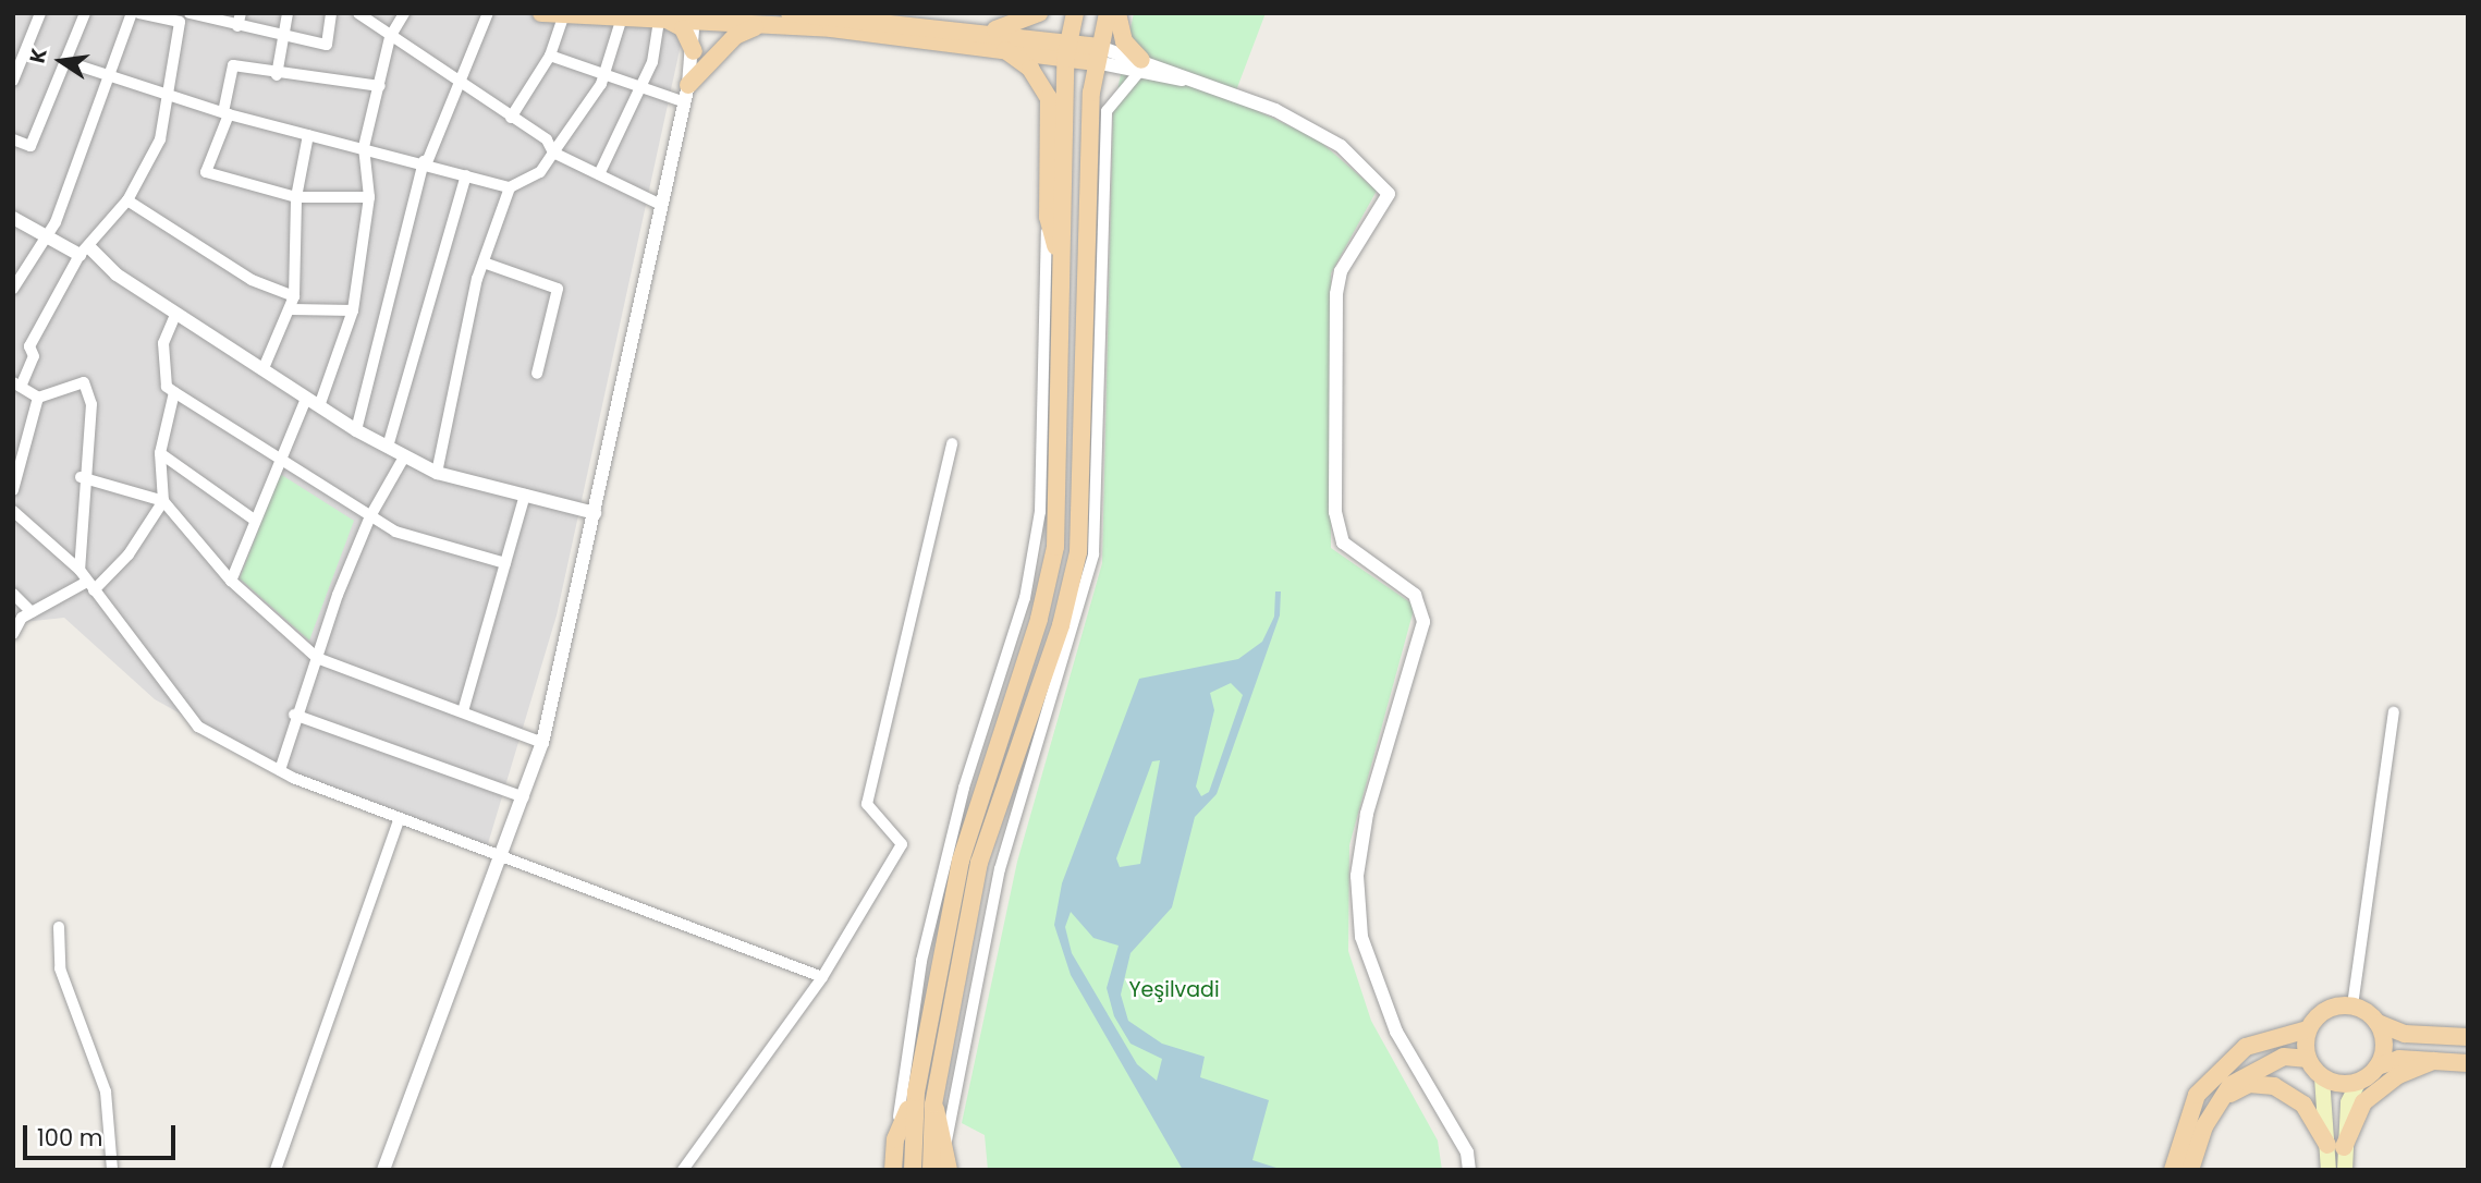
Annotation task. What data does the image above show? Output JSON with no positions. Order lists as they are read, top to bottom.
{
  "parks": ["Yeşilvadi"],
  "scale_bar": "100 m",
  "north": "left"
}
